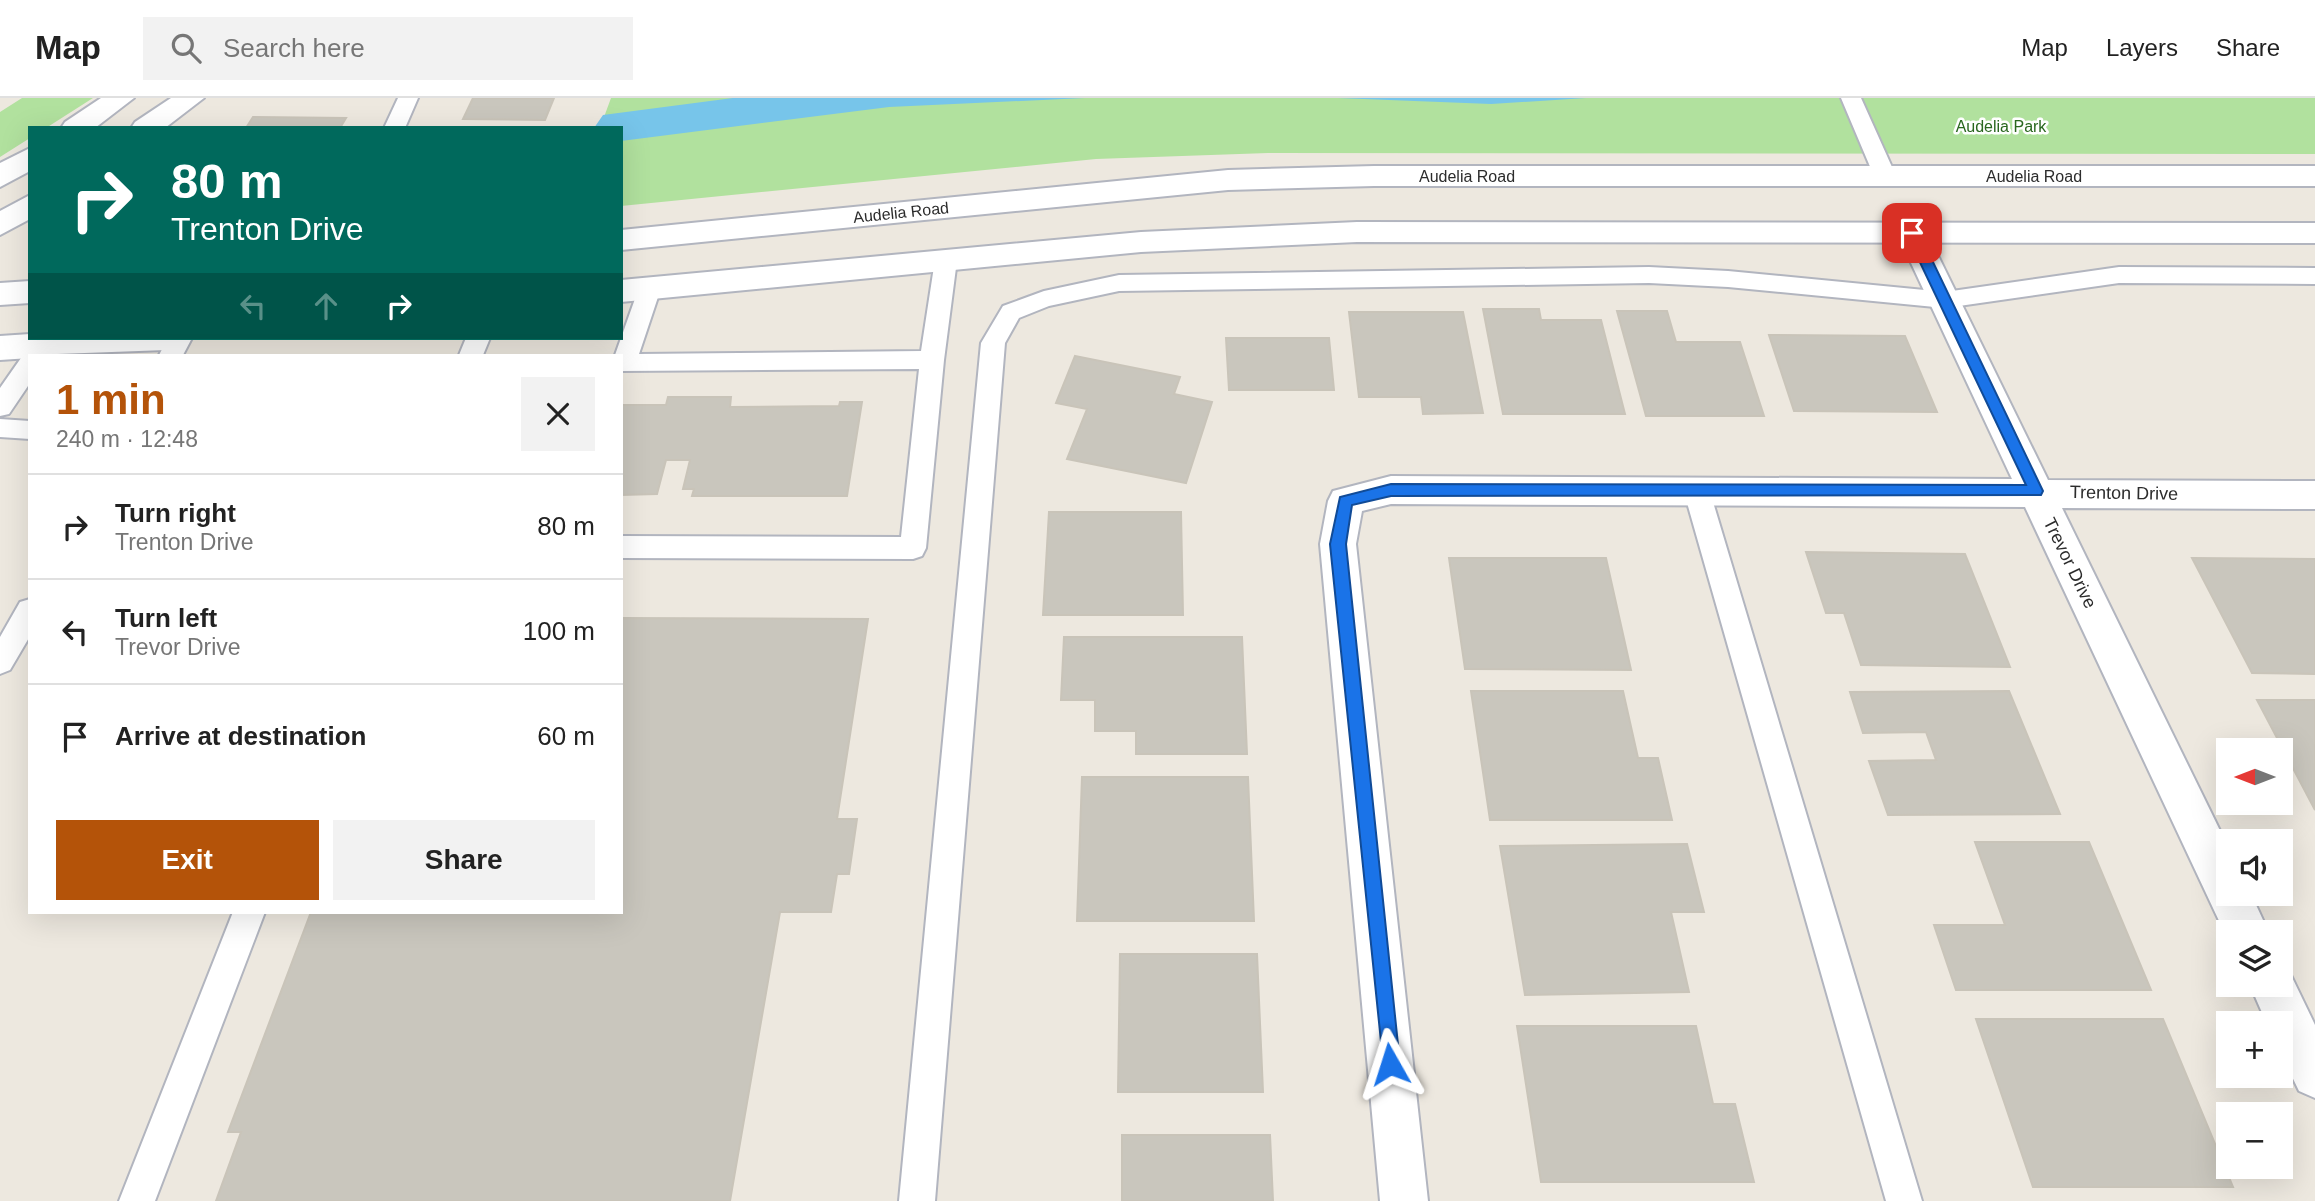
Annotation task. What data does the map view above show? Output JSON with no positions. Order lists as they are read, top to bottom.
{
  "streets": {
    "main road": ["Audelia Road", "Trenton Drive", "Trevor Drive"]
  },
  "crossings": [
    ["Audelia Road", "Trevor Drive"],
    ["Trenton Drive", "Trevor Drive"]
  ],
  "parks": ["Audelia Park"],
  "north": "left",
  "page": {
    "header": "Map",
    "search": "Search here",
    "nav": ["Map", "Layers", "Share"],
    "turn": ["80 m", "Trenton Drive"],
    "heading": ["1 min", "240 m · 12:48"],
    "list": [
      {
        "name": "Turn right",
        "note": "Trenton Drive",
        "value": "80 m"
      },
      {
        "name": "Turn left",
        "note": "Trevor Drive",
        "value": "100 m"
      },
      {
        "name": "Arrive at destination",
        "value": "60 m"
      }
    ],
    "map_buttons": ["+", "−"],
    "buttons": ["Exit", "Share"]
  }
}
